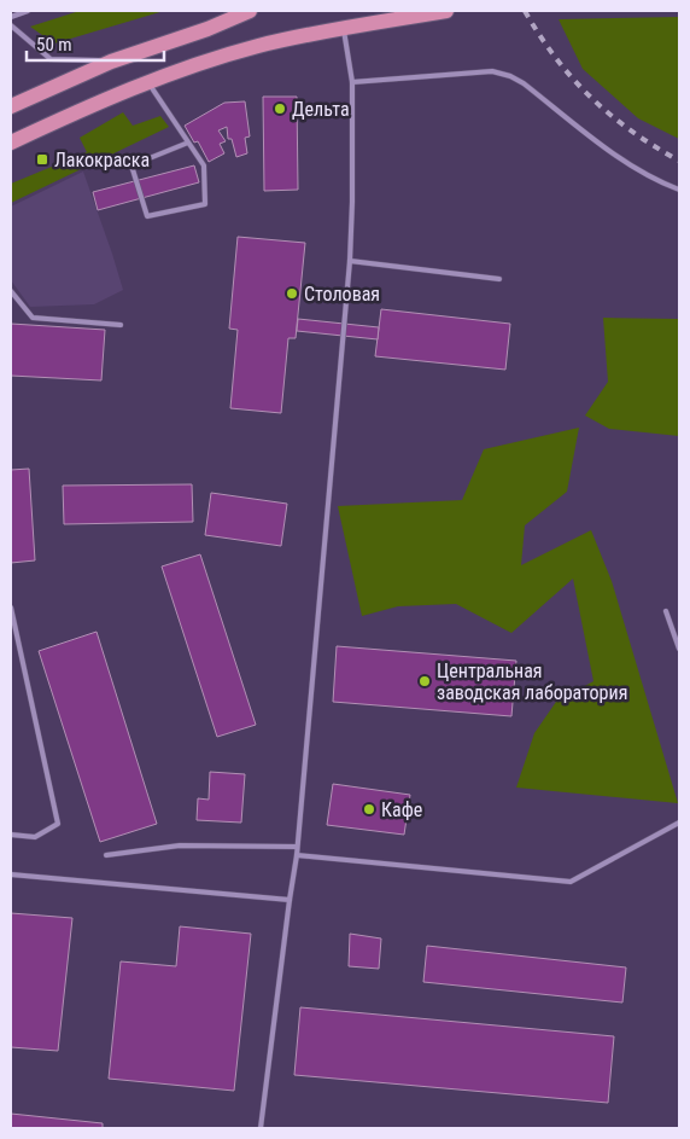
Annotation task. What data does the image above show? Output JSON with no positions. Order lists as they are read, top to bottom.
{
  "places": {
    "other": [
      "Дельта",
      "Столовая",
      "Центральная заводская лаборатория",
      "Кафе"
    ],
    "transit": ["Лакокраска"]
  },
  "scale_bar": "50 m"
}
